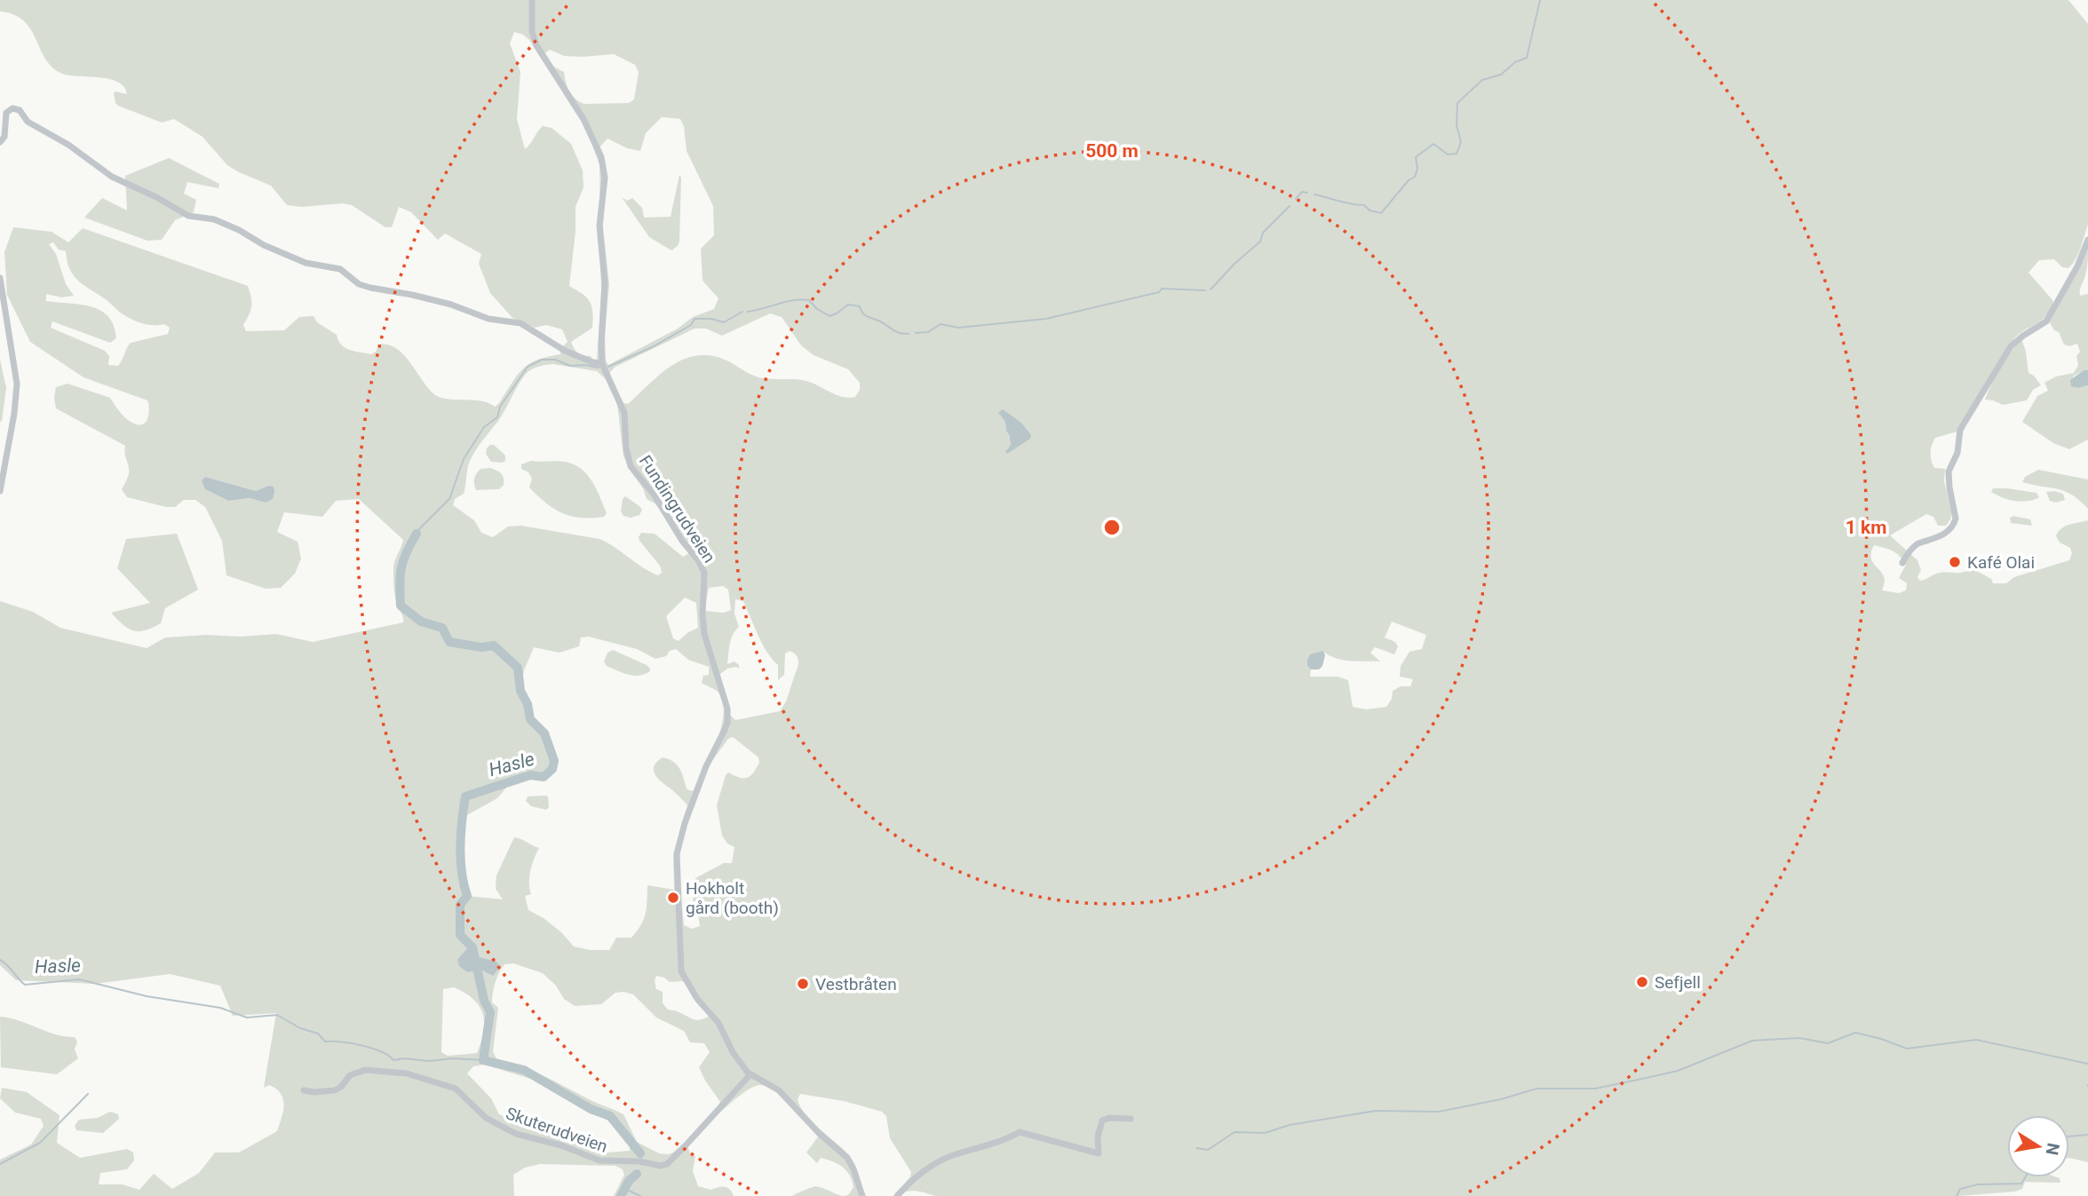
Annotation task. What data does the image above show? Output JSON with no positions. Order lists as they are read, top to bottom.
{
  "streets": {
    "street": ["Fundingrudveien", "Skuterudveien"]
  },
  "crossings": [
    ["Fundingrudveien", "Skuterudveien"]
  ],
  "water": ["Hasle"],
  "places": [
    "Kafé Olai",
    "Hokholt gård (booth)",
    "Sefjell",
    "Vestbråten"
  ],
  "north": "right",
  "rings": ["500 m", "1 km"]
}
